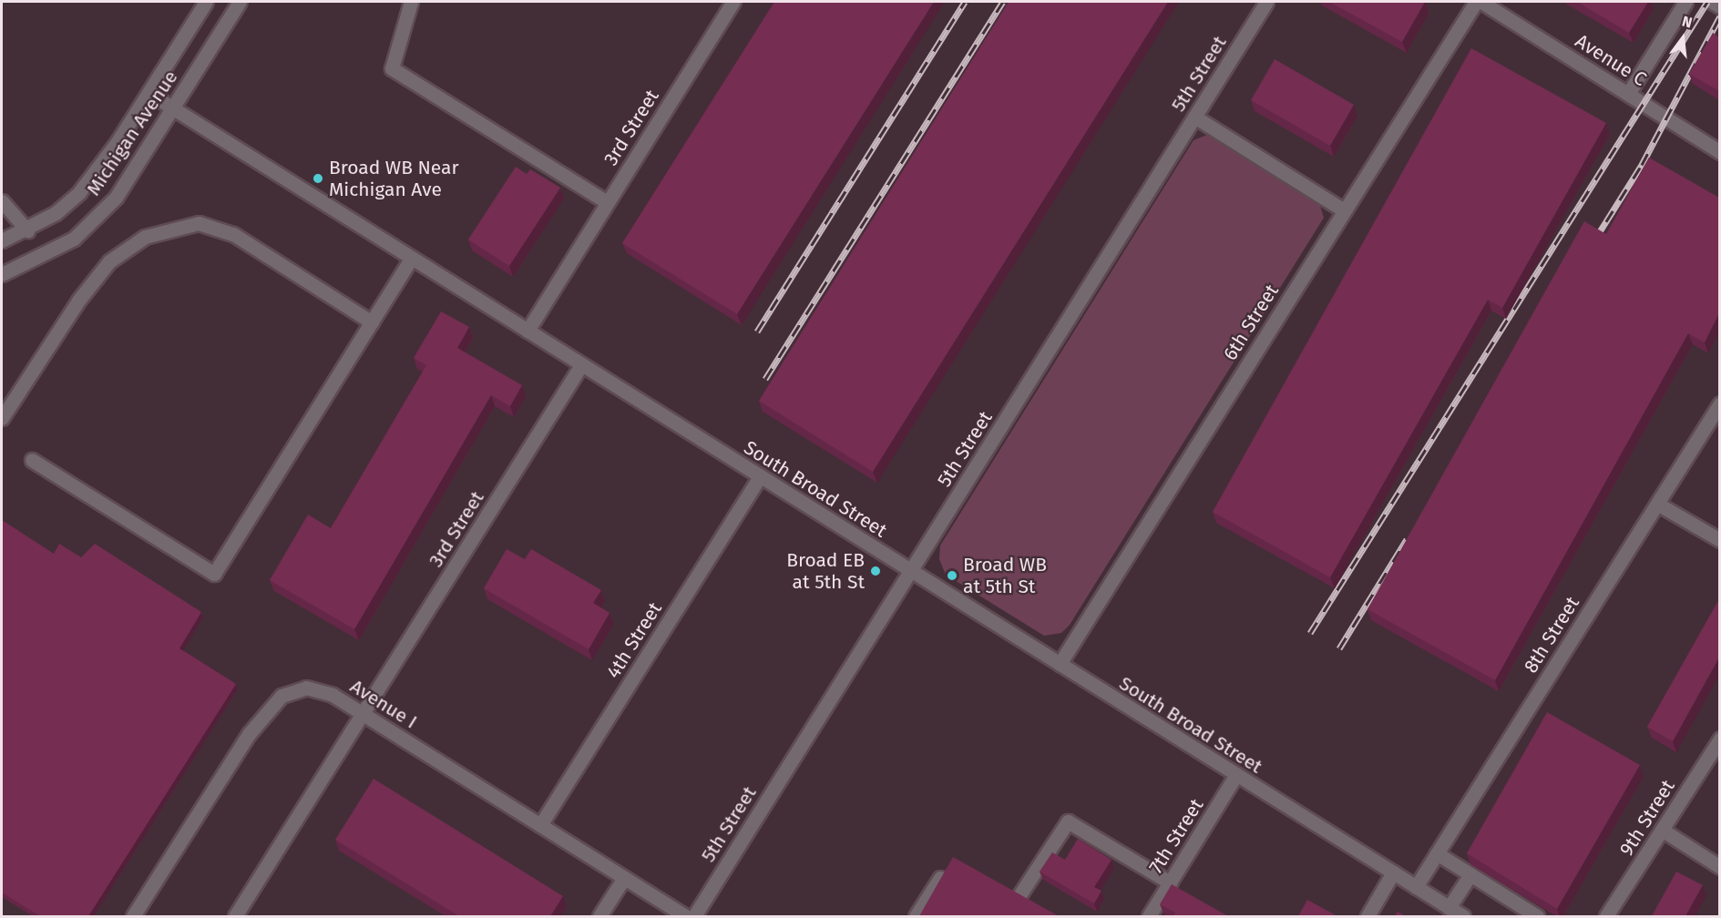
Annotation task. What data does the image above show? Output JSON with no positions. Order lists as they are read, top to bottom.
{
  "streets": {
    "street": [
      "Avenue C",
      "5th Street",
      "3rd Street",
      "Michigan Avenue",
      "6th Street",
      "South Broad Street",
      "8th Street",
      "4th Street",
      "Avenue I",
      "9th Street",
      "7th Street"
    ]
  },
  "crossings": [
    ["5th Street", "South Broad Street"],
    ["3rd Street", "South Broad Street"],
    ["3rd Street", "Avenue I"],
    ["Michigan Avenue", "South Broad Street"],
    ["6th Street", "South Broad Street"],
    ["South Broad Street", "8th Street"],
    ["South Broad Street", "4th Street"],
    ["South Broad Street", "7th Street"],
    ["4th Street", "Avenue I"]
  ],
  "places": ["Broad WB Near Michigan Ave", "Broad EB at 5th St", "Broad WB at 5th St"],
  "north": "top"
}
